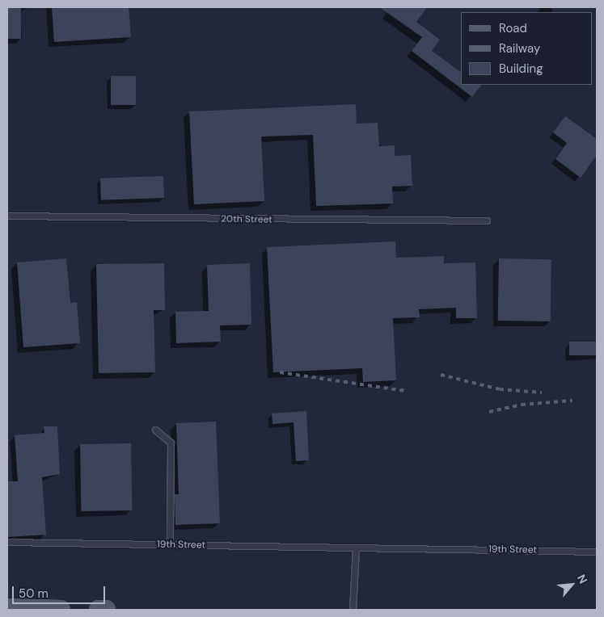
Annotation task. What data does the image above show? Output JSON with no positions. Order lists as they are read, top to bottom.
{
  "streets": {
    "lane": ["20th Street", "19th Street"]
  },
  "legend": ["Road", "Railway", "Building"],
  "scale_bar": "50 m",
  "north": "top right"
}
